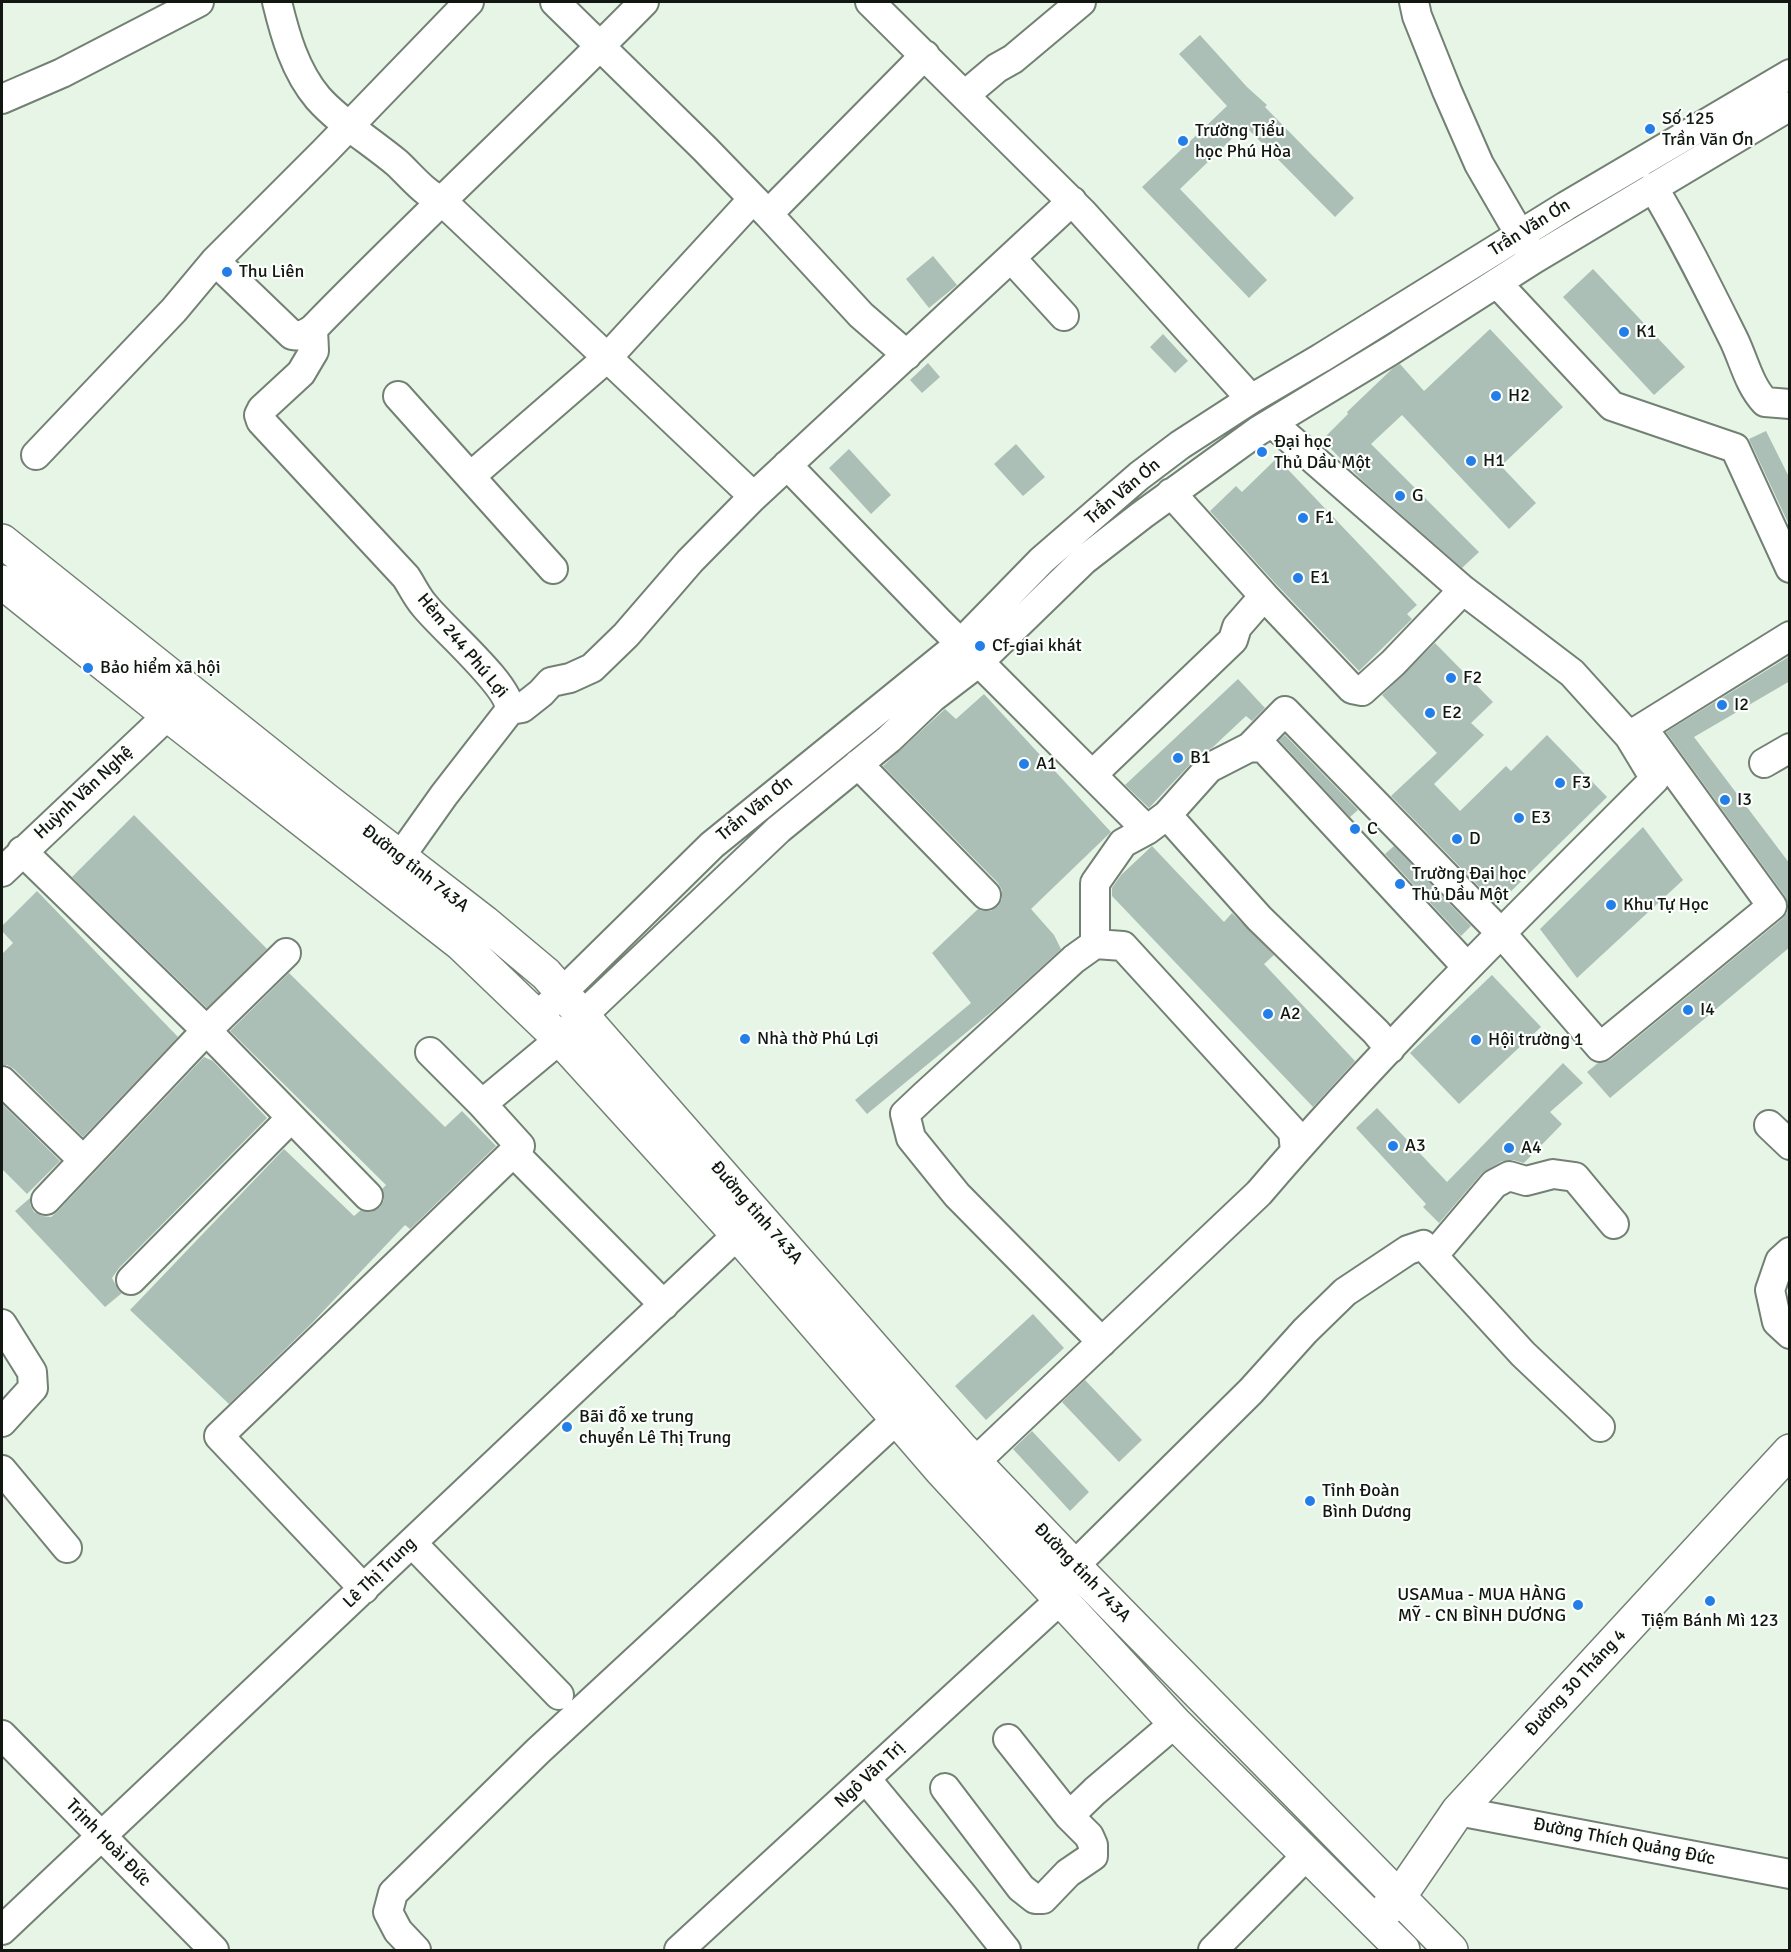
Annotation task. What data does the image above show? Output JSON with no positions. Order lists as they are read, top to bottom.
{
  "streets": {
    "main road": ["Đường tỉnh 743A", "Đường 30 Tháng 4"],
    "street": [
      "Trần Văn Ơn",
      "Hẻm 244 Phú Lợi",
      "Huỳnh Văn Nghệ",
      "Lê Thị Trung",
      "Ngô Văn Trị",
      "Đường Thích Quảng Đức",
      "Trịnh Hoài Đức"
    ]
  },
  "crossings": [
    ["Trần Văn Ơn", "Đường tỉnh 743A"],
    ["Hẻm 244 Phú Lợi", "Đường tỉnh 743A"],
    ["Huỳnh Văn Nghệ", "Đường tỉnh 743A"],
    ["Đường tỉnh 743A", "Lê Thị Trung"],
    ["Đường tỉnh 743A", "Đường 30 Tháng 4"],
    ["Đường tỉnh 743A", "Ngô Văn Trị"],
    ["Lê Thị Trung", "Trịnh Hoài Đức"],
    ["Đường 30 Tháng 4", "Đường Thích Quảng Đức"]
  ],
  "places": [
    "Số 125 Trần Văn Ơn",
    "Trường Tiểu học Phú Hòa",
    "Thu Liên",
    "K1",
    "H2",
    "Đại học Thủ Dầu Một",
    "H1",
    "G",
    "F1",
    "E1",
    "Cf-giai khát",
    "Bảo hiểm xã hội",
    "F2",
    "I2",
    "E2",
    "B1",
    "A1",
    "F3",
    "I3",
    "E3",
    "C",
    "D",
    "Trường Đại học Thủ Dầu Một",
    "Khu Tự Học",
    "I4",
    "A2",
    "Nhà thờ Phú Lợi",
    "Hội trường 1",
    "A3",
    "A4",
    "Bãi đỗ xe trung chuyển Lê Thị Trung",
    "Tỉnh Đoàn Bình Dương",
    "Tiệm Bánh Mì 123",
    "USAMua - MUA HÀNG MỸ - CN BÌNH DƯƠNG"
  ]
}
